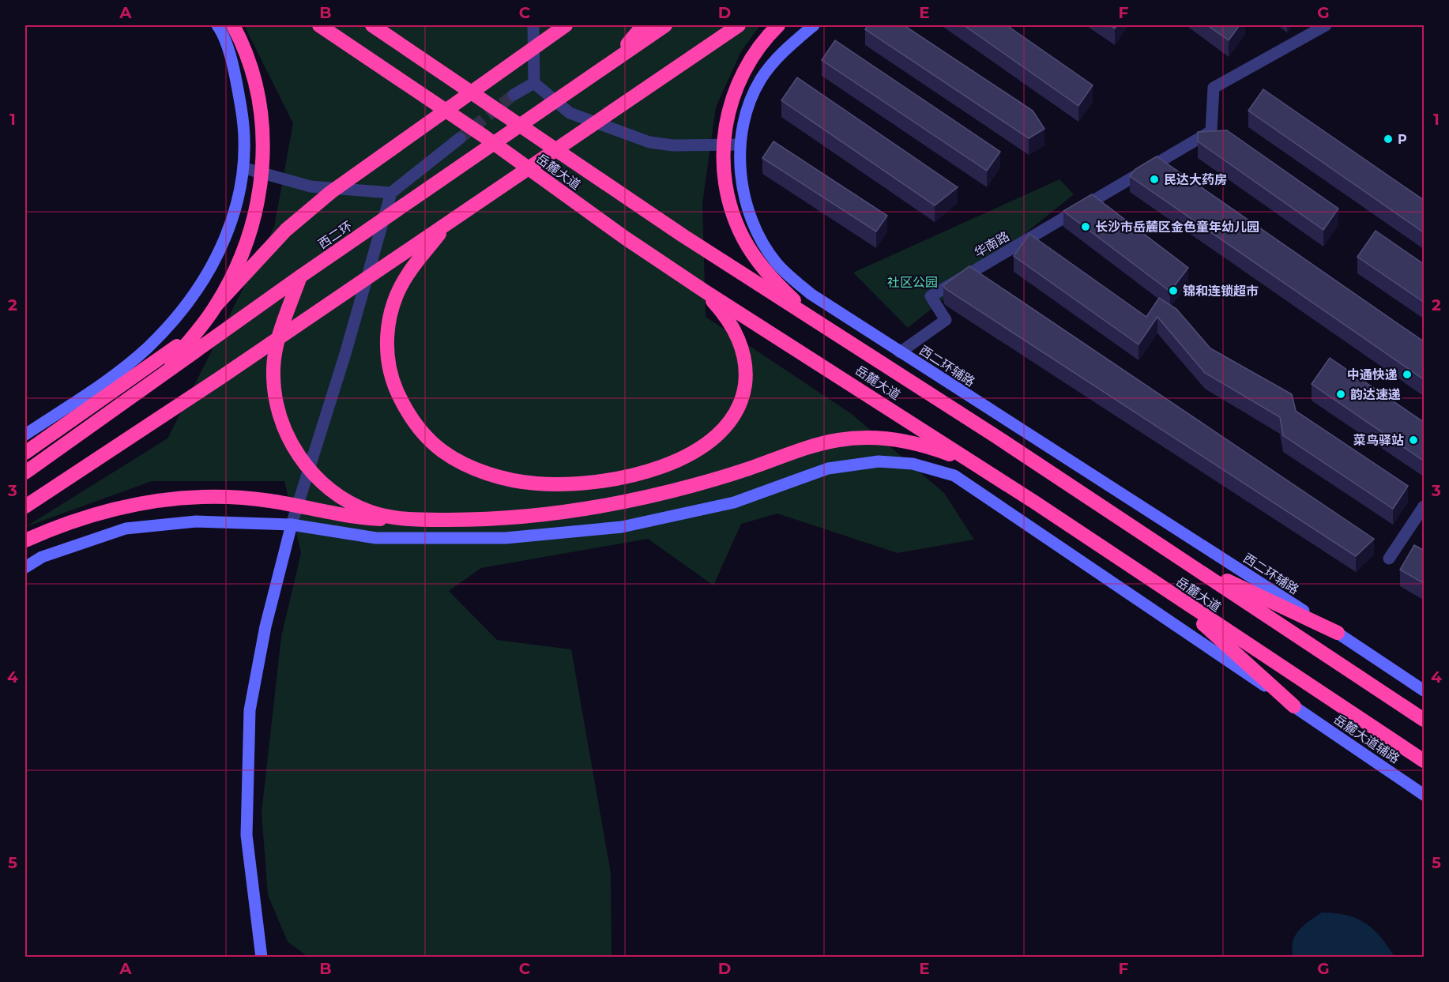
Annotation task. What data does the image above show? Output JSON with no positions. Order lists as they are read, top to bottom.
{
  "streets": {
    "highway": ["岳麓大道", "西二环"],
    "street": ["华南路", "西二环辅路", "岳麓大道辅路"]
  },
  "crossings": [
    ["华南路", "西二环辅路"]
  ],
  "parks": ["社区公园"],
  "places": [
    "P",
    "民达大药房",
    "长沙市岳麓区金色童年幼儿园",
    "锦和连锁超市",
    "中通快递",
    "韵达速递",
    "菜鸟驿站"
  ],
  "grid": {
    "columns": [
      "A",
      "B",
      "C",
      "D",
      "E",
      "F",
      "G"
    ],
    "rows": [
      "1",
      "2",
      "3",
      "4",
      "5"
    ]
  }
}
